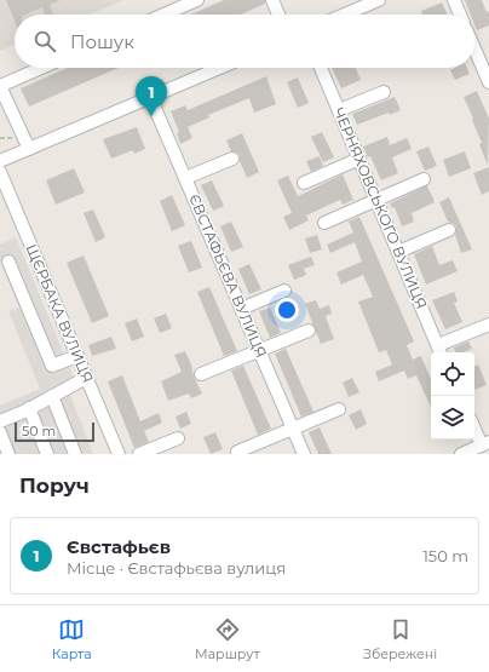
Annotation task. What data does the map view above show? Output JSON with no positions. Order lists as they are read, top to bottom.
{
  "streets": {
    "street": ["ЧЕРНЯХОВСЬКОГО ВУЛИЦЯ", "ЄВСТАФЬЄВА ВУЛИЦЯ", "ЩЄРБАКА ВУЛИЦЯ"]
  },
  "scale_bar": "50 m",
  "page": {
    "search": "Пошук",
    "pins": "1",
    "scale": "50 m",
    "heading": "Поруч",
    "list": [
      {
        "mark": "1",
        "name": "Євстафьєв",
        "note": "Місце · Євстафьєва вулиця",
        "value": "150 m"
      }
    ],
    "nav": ["Карта", "Маршрут", "Збережені"]
  }
}
